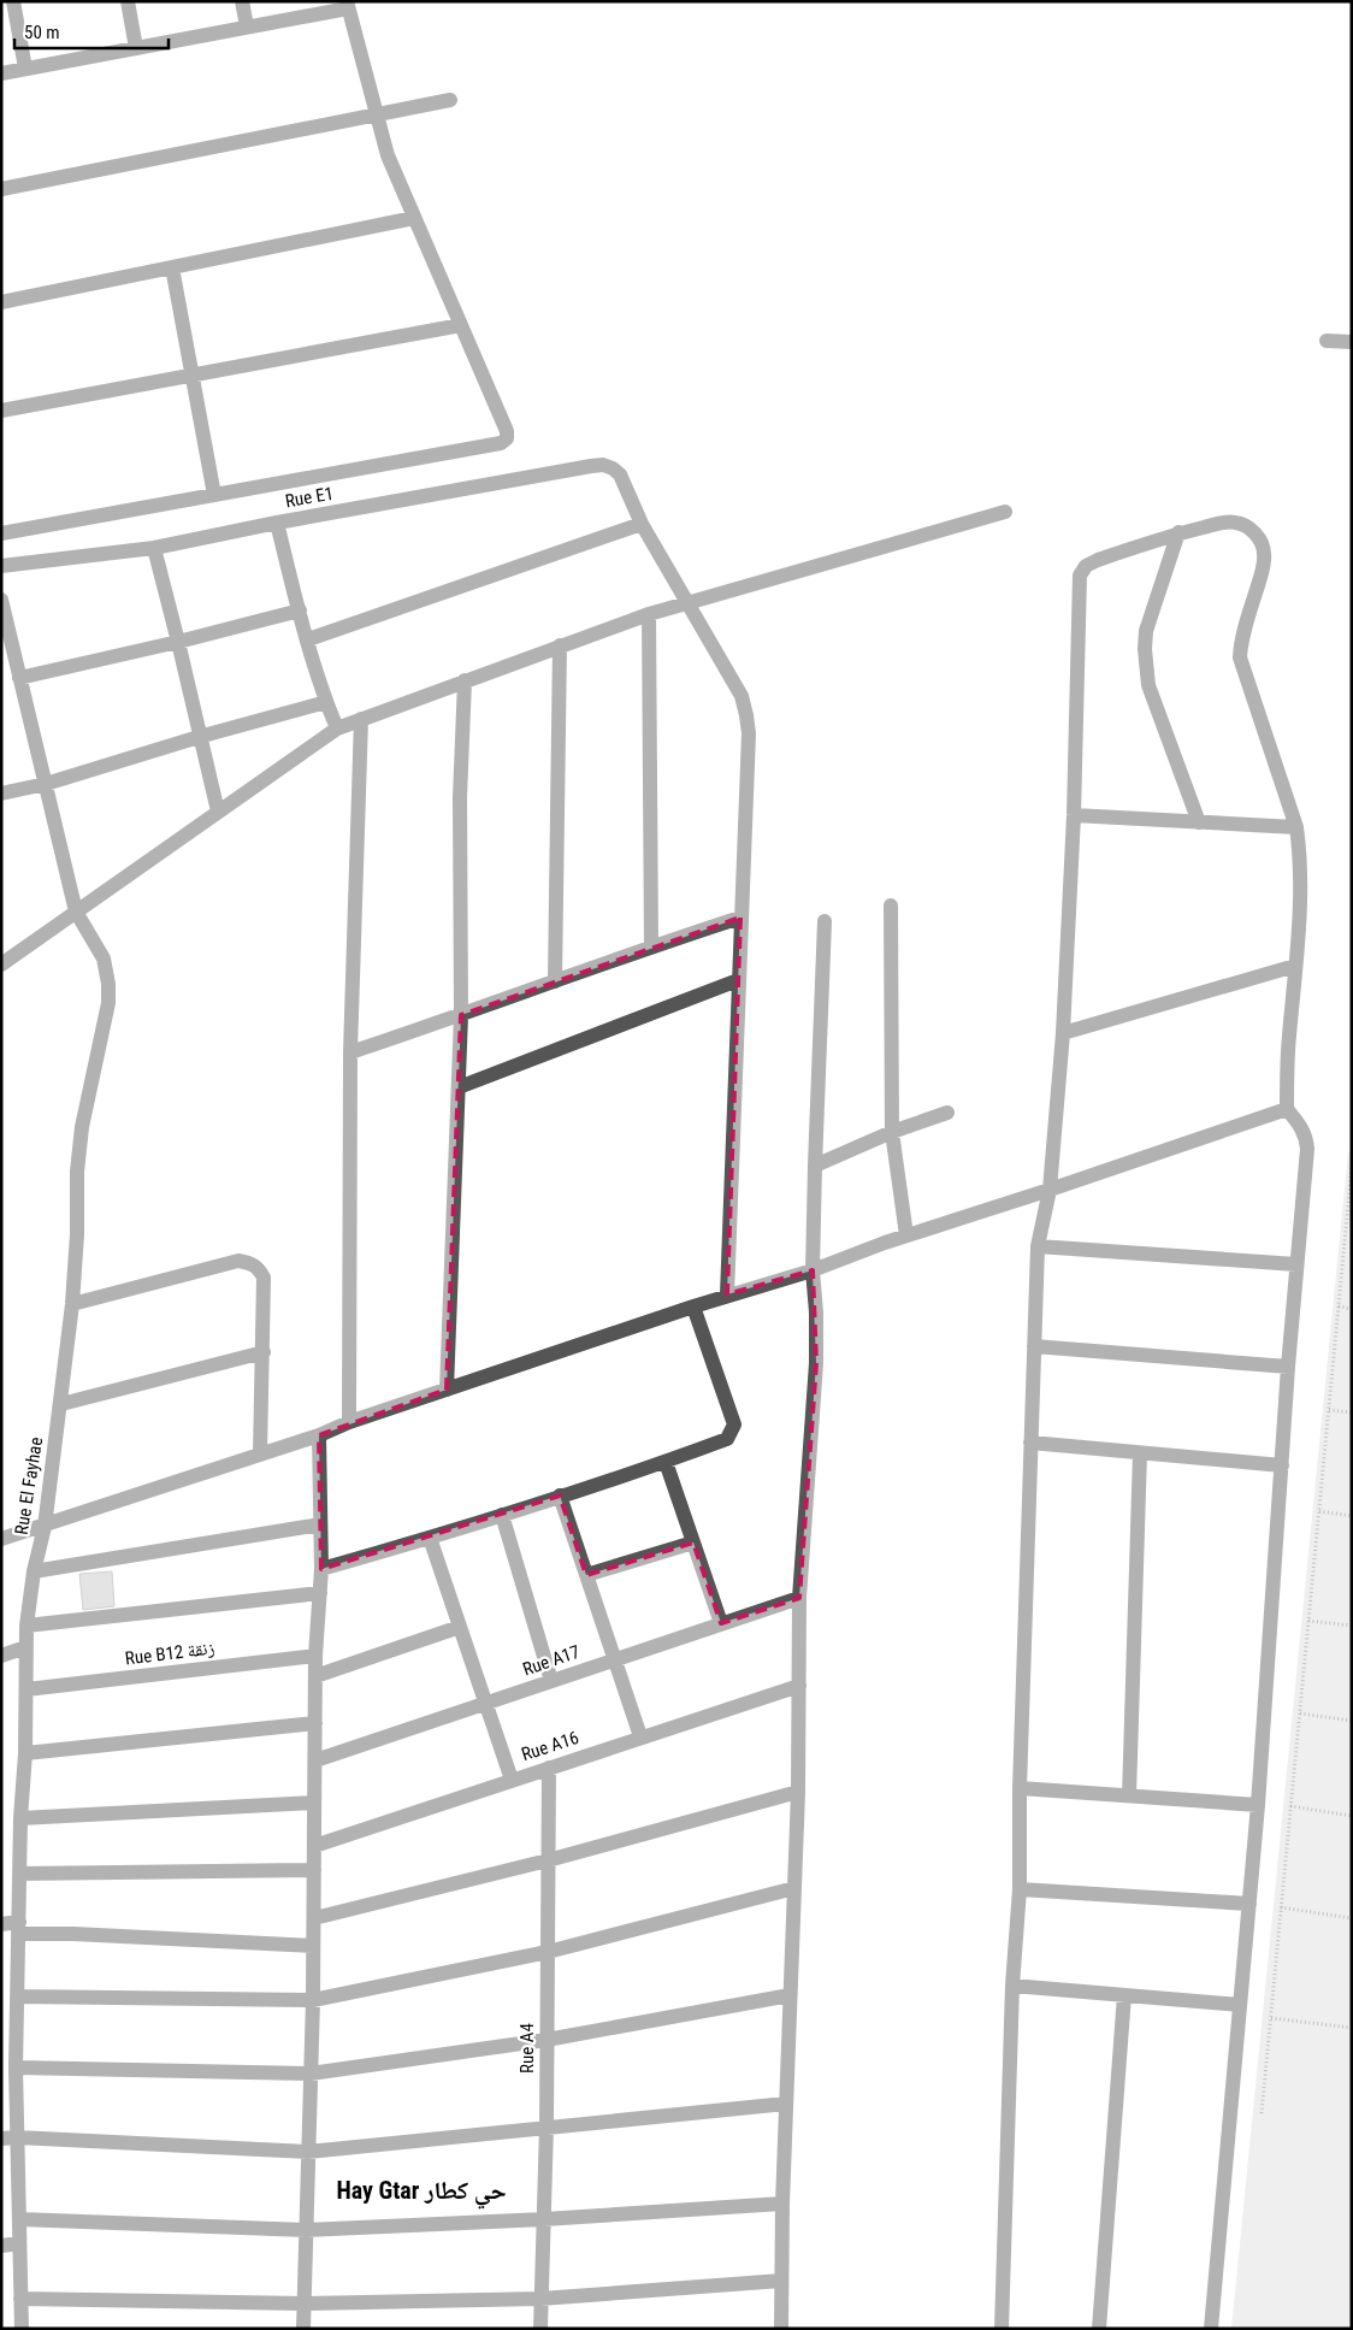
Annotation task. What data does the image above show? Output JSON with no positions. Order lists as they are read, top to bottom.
{
  "streets": {
    "street": [
      "Rue E1",
      "Rue El Fayhae",
      "Rue B12 زنقة",
      "Rue A17",
      "Rue A16",
      "Rue A4"
    ]
  },
  "crossings": [
    ["Rue El Fayhae", "Rue B12 زنقة"],
    ["Rue A16", "Rue A4"]
  ],
  "districts": ["Hay Gtar حي كطار"],
  "scale_bar": "50 m"
}
